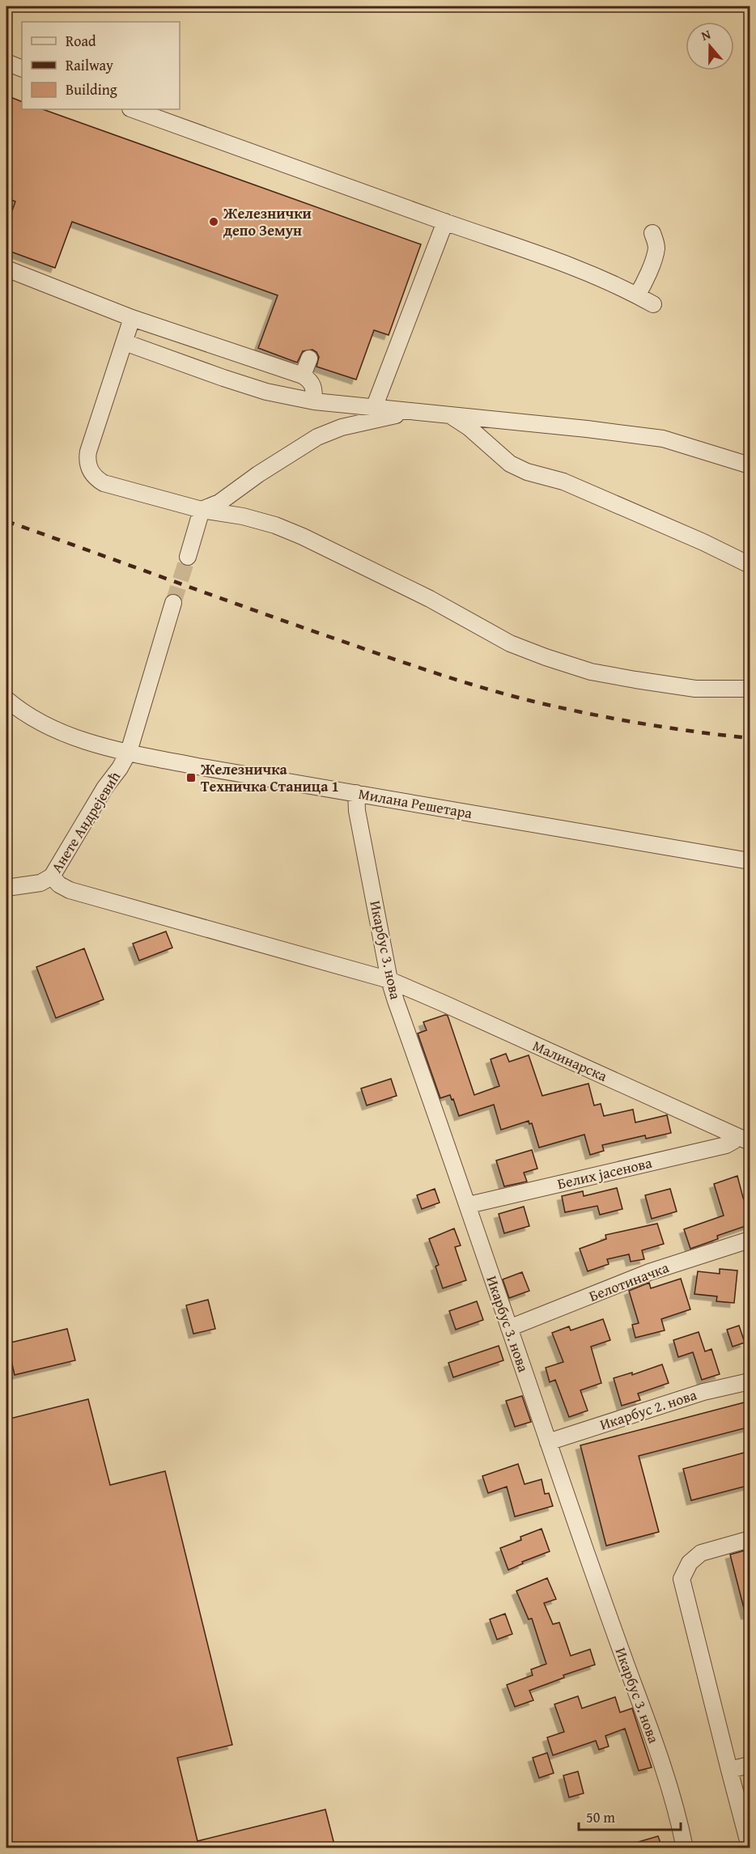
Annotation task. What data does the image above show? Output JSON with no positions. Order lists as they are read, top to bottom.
{
  "streets": {
    "street": [
      "Милана Решетара",
      "Анете Андрејевић",
      "Икарбус 3. нова",
      "Малинарска",
      "Белих јасенова",
      "Белотиначка",
      "Икарбус 2. нова"
    ]
  },
  "crossings": [
    ["Милана Решетара", "Анете Андрејевић"],
    ["Милана Решетара", "Икарбус 3. нова"],
    ["Анете Андрејевић", "Малинарска"],
    ["Икарбус 3. нова", "Малинарска"],
    ["Икарбус 3. нова", "Белих јасенова"],
    ["Икарбус 3. нова", "Белотиначка"],
    ["Икарбус 3. нова", "Икарбус 2. нова"],
    ["Малинарска", "Белих јасенова"]
  ],
  "places": {
    "other": ["Железнички депо Земун"],
    "transit": ["Железничка Техничка Станица 1"]
  },
  "legend": ["Road", "Railway", "Building"],
  "scale_bar": "50 m",
  "north": "top"
}
